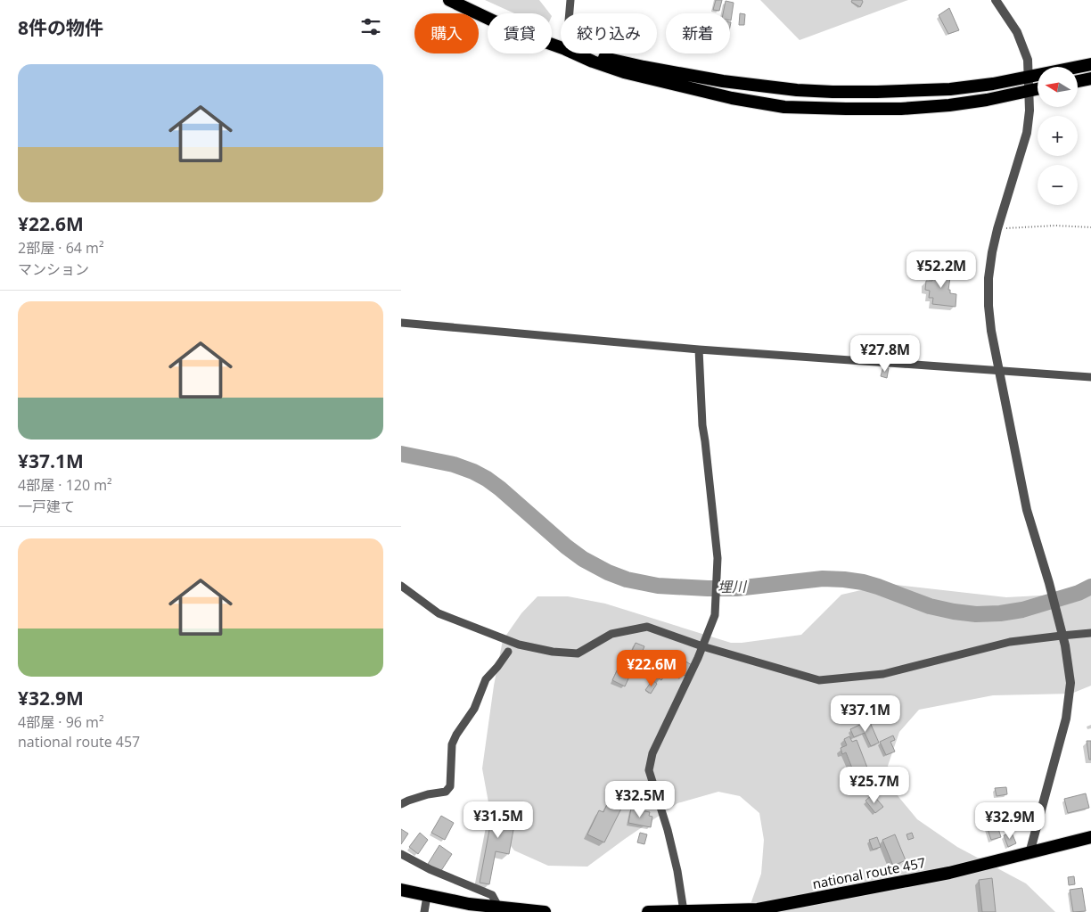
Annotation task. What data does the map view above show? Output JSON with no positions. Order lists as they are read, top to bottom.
{
  "streets": {
    "highway": ["national route 457"]
  },
  "water": ["埋川"],
  "north": "left",
  "page": {
    "heading": "8件の物件",
    "chip": [
      "購入",
      "賃貸",
      "絞り込み",
      "新着"
    ],
    "list": [
      {
        "name": "¥22.6M",
        "note": "2部屋 · 64 m² · マンション"
      },
      {
        "name": "¥37.1M",
        "note": "4部屋 · 120 m² · 一戸建て"
      },
      {
        "name": "¥32.9M",
        "note": "4部屋 · 96 m² · national route 457"
      }
    ],
    "map_buttons": ["+", "−"],
    "price": [
      "¥52.2M",
      "¥27.8M",
      "¥22.6M",
      "¥37.1M",
      "¥25.7M",
      "¥32.5M",
      "¥31.5M",
      "¥32.9M"
    ]
  }
}
